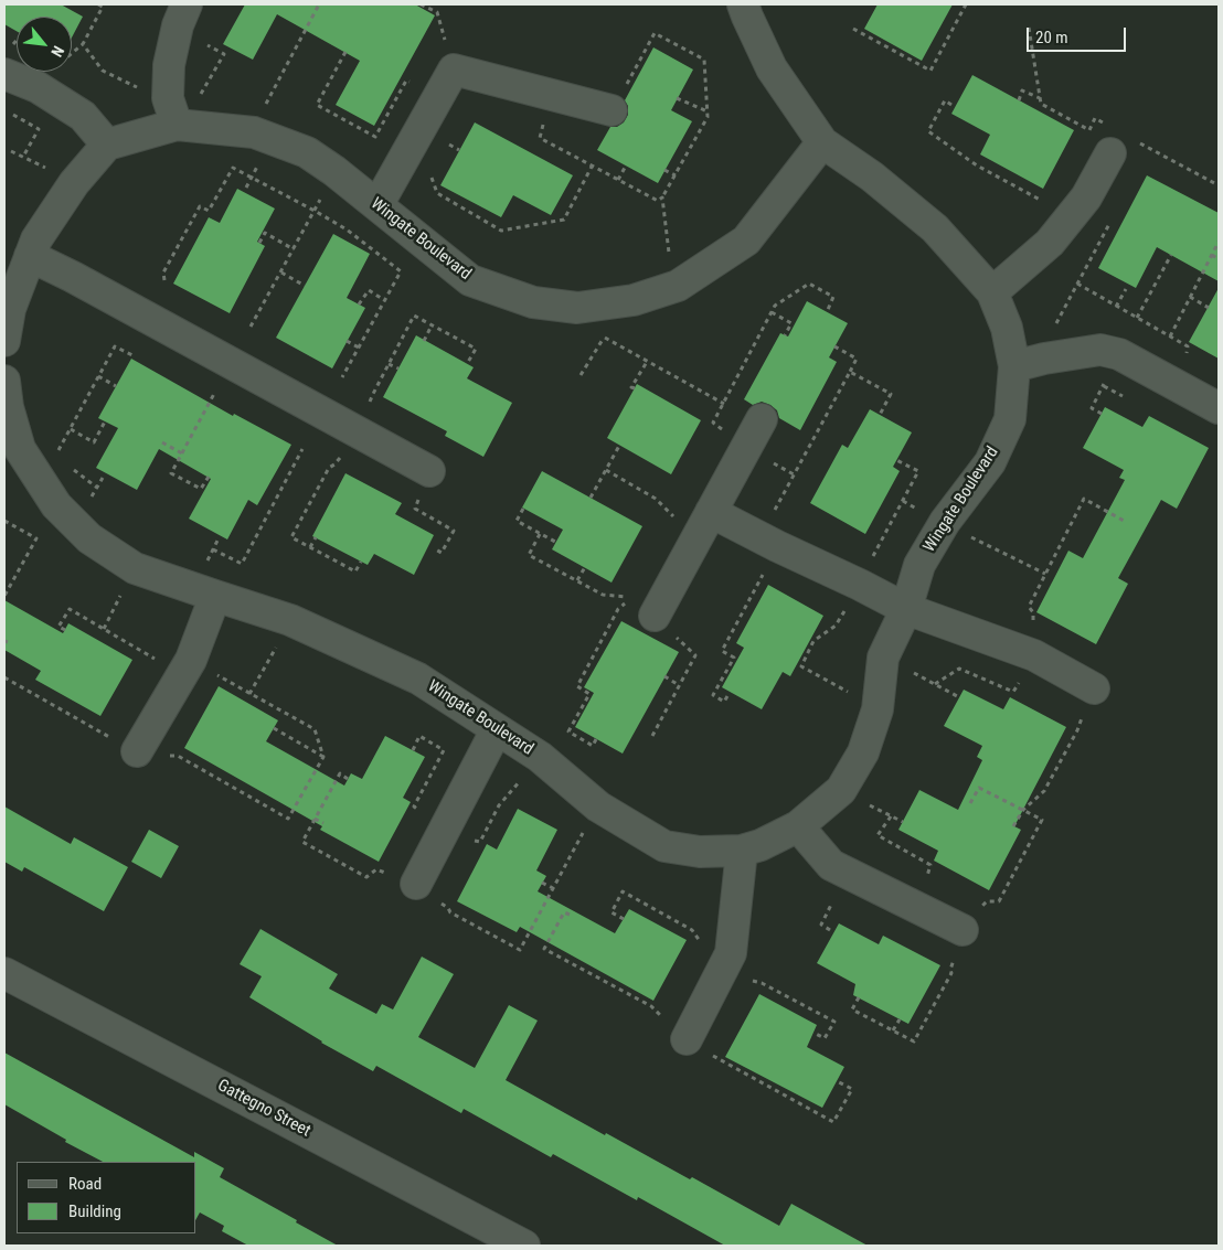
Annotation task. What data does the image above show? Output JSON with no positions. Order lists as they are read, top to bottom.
{
  "streets": {
    "street": ["Wingate Boulevard", "Gattegno Street"]
  },
  "legend": ["Road", "Building"],
  "scale_bar": "20 m",
  "north": "bottom right"
}
